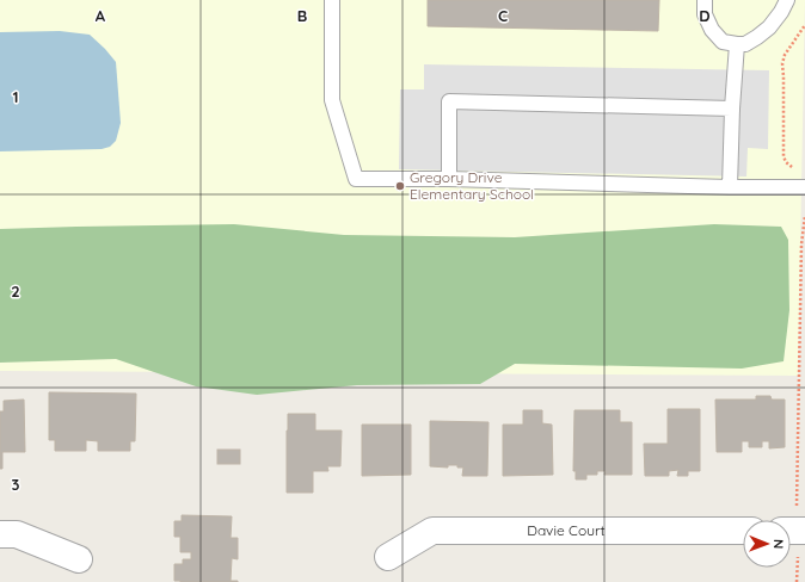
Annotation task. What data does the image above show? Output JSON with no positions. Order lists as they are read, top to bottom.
{
  "streets": {
    "street": ["Davie Court"]
  },
  "places": ["Gregory Drive Elementary School"],
  "north": "right",
  "grid": {
    "columns": [
      "A",
      "B",
      "C",
      "D"
    ],
    "rows": ["1", "2", "3"]
  }
}
